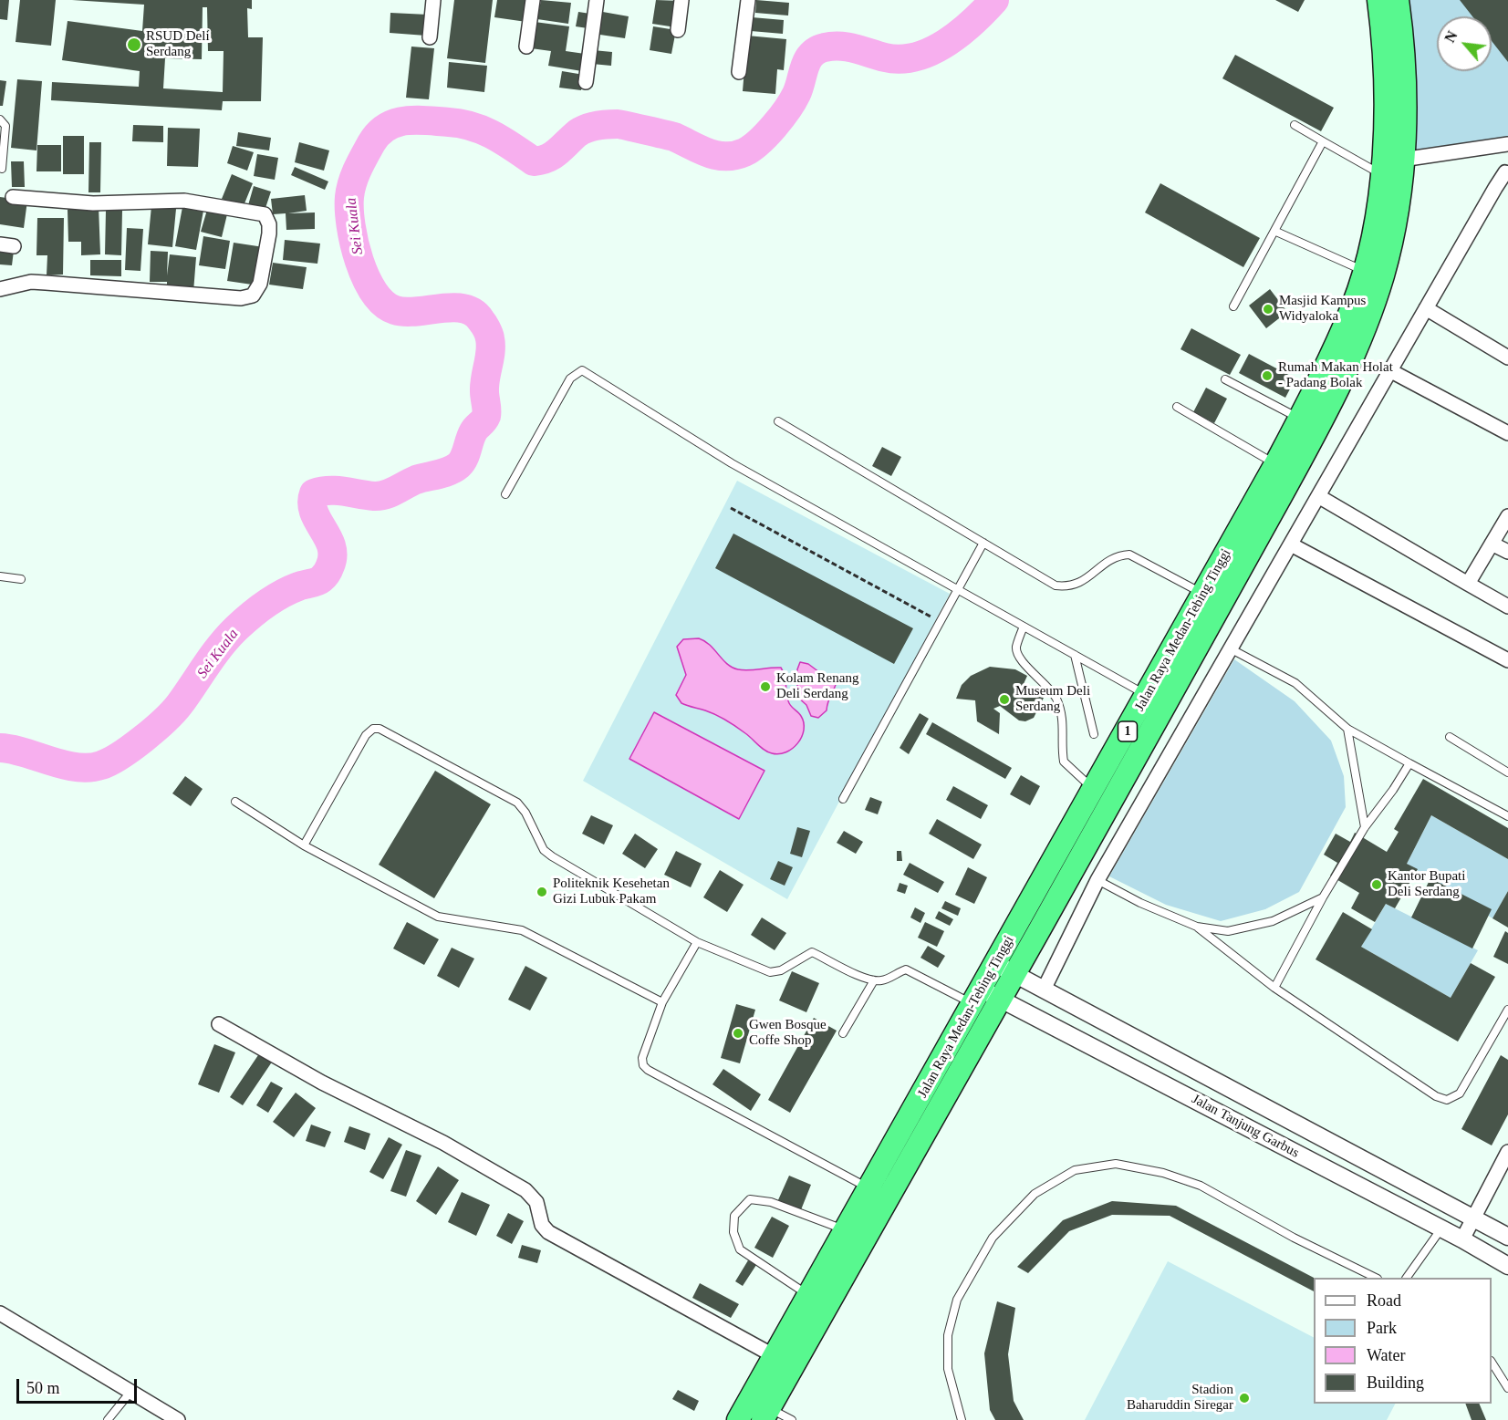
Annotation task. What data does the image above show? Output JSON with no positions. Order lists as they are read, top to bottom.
{
  "streets": {
    "highway": ["Jalan Raya Medan-Tebing Tinggi", "1"],
    "street": ["Jalan Tanjung Garbus"]
  },
  "crossings": [
    ["Jalan Raya Medan-Tebing Tinggi", "Jalan Tanjung Garbus"]
  ],
  "water": ["Sei Kuala"],
  "places": [
    "RSUD Deli Serdang",
    "Masjid Kampus Widyaloka",
    "Rumah Makan Holat - Padang Bolak",
    "Kolam Renang Deli Serdang",
    "Museum Deli Serdang",
    "Kantor Bupati Deli Serdang",
    "Politeknik Kesehetan Gizi Lubuk Pakam",
    "Gwen Bosque Coffe Shop",
    "Stadion Baharuddin Siregar"
  ],
  "legend": [
    "Road",
    "Park",
    "Water",
    "Building"
  ],
  "scale_bar": "50 m",
  "north": "top left"
}
